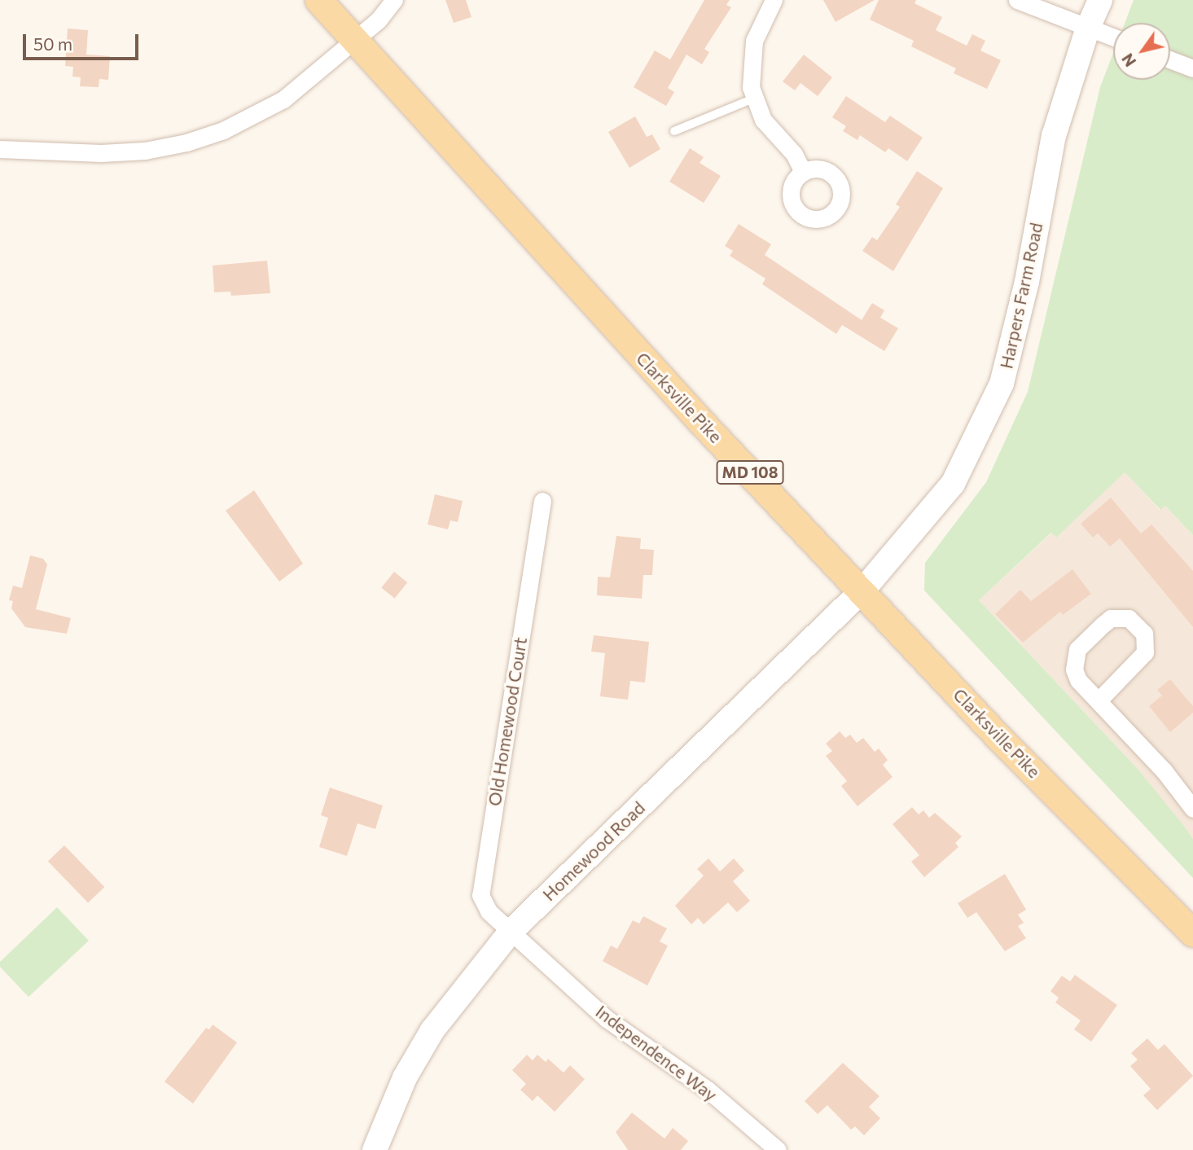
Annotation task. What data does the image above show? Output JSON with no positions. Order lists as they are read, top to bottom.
{
  "streets": {
    "main road": ["Clarksville Pike", "MD 108"],
    "street": [
      "Harpers Farm Road",
      "Old Homewood Court",
      "Homewood Road",
      "Independence Way"
    ]
  },
  "crossings": [
    ["Harpers Farm Road", "Clarksville Pike"],
    ["Harpers Farm Road", "Homewood Road"],
    ["Clarksville Pike", "Homewood Road"],
    ["Old Homewood Court", "Homewood Road"],
    ["Old Homewood Court", "Independence Way"],
    ["Homewood Road", "Independence Way"]
  ],
  "scale_bar": "50 m",
  "north": "bottom left"
}
